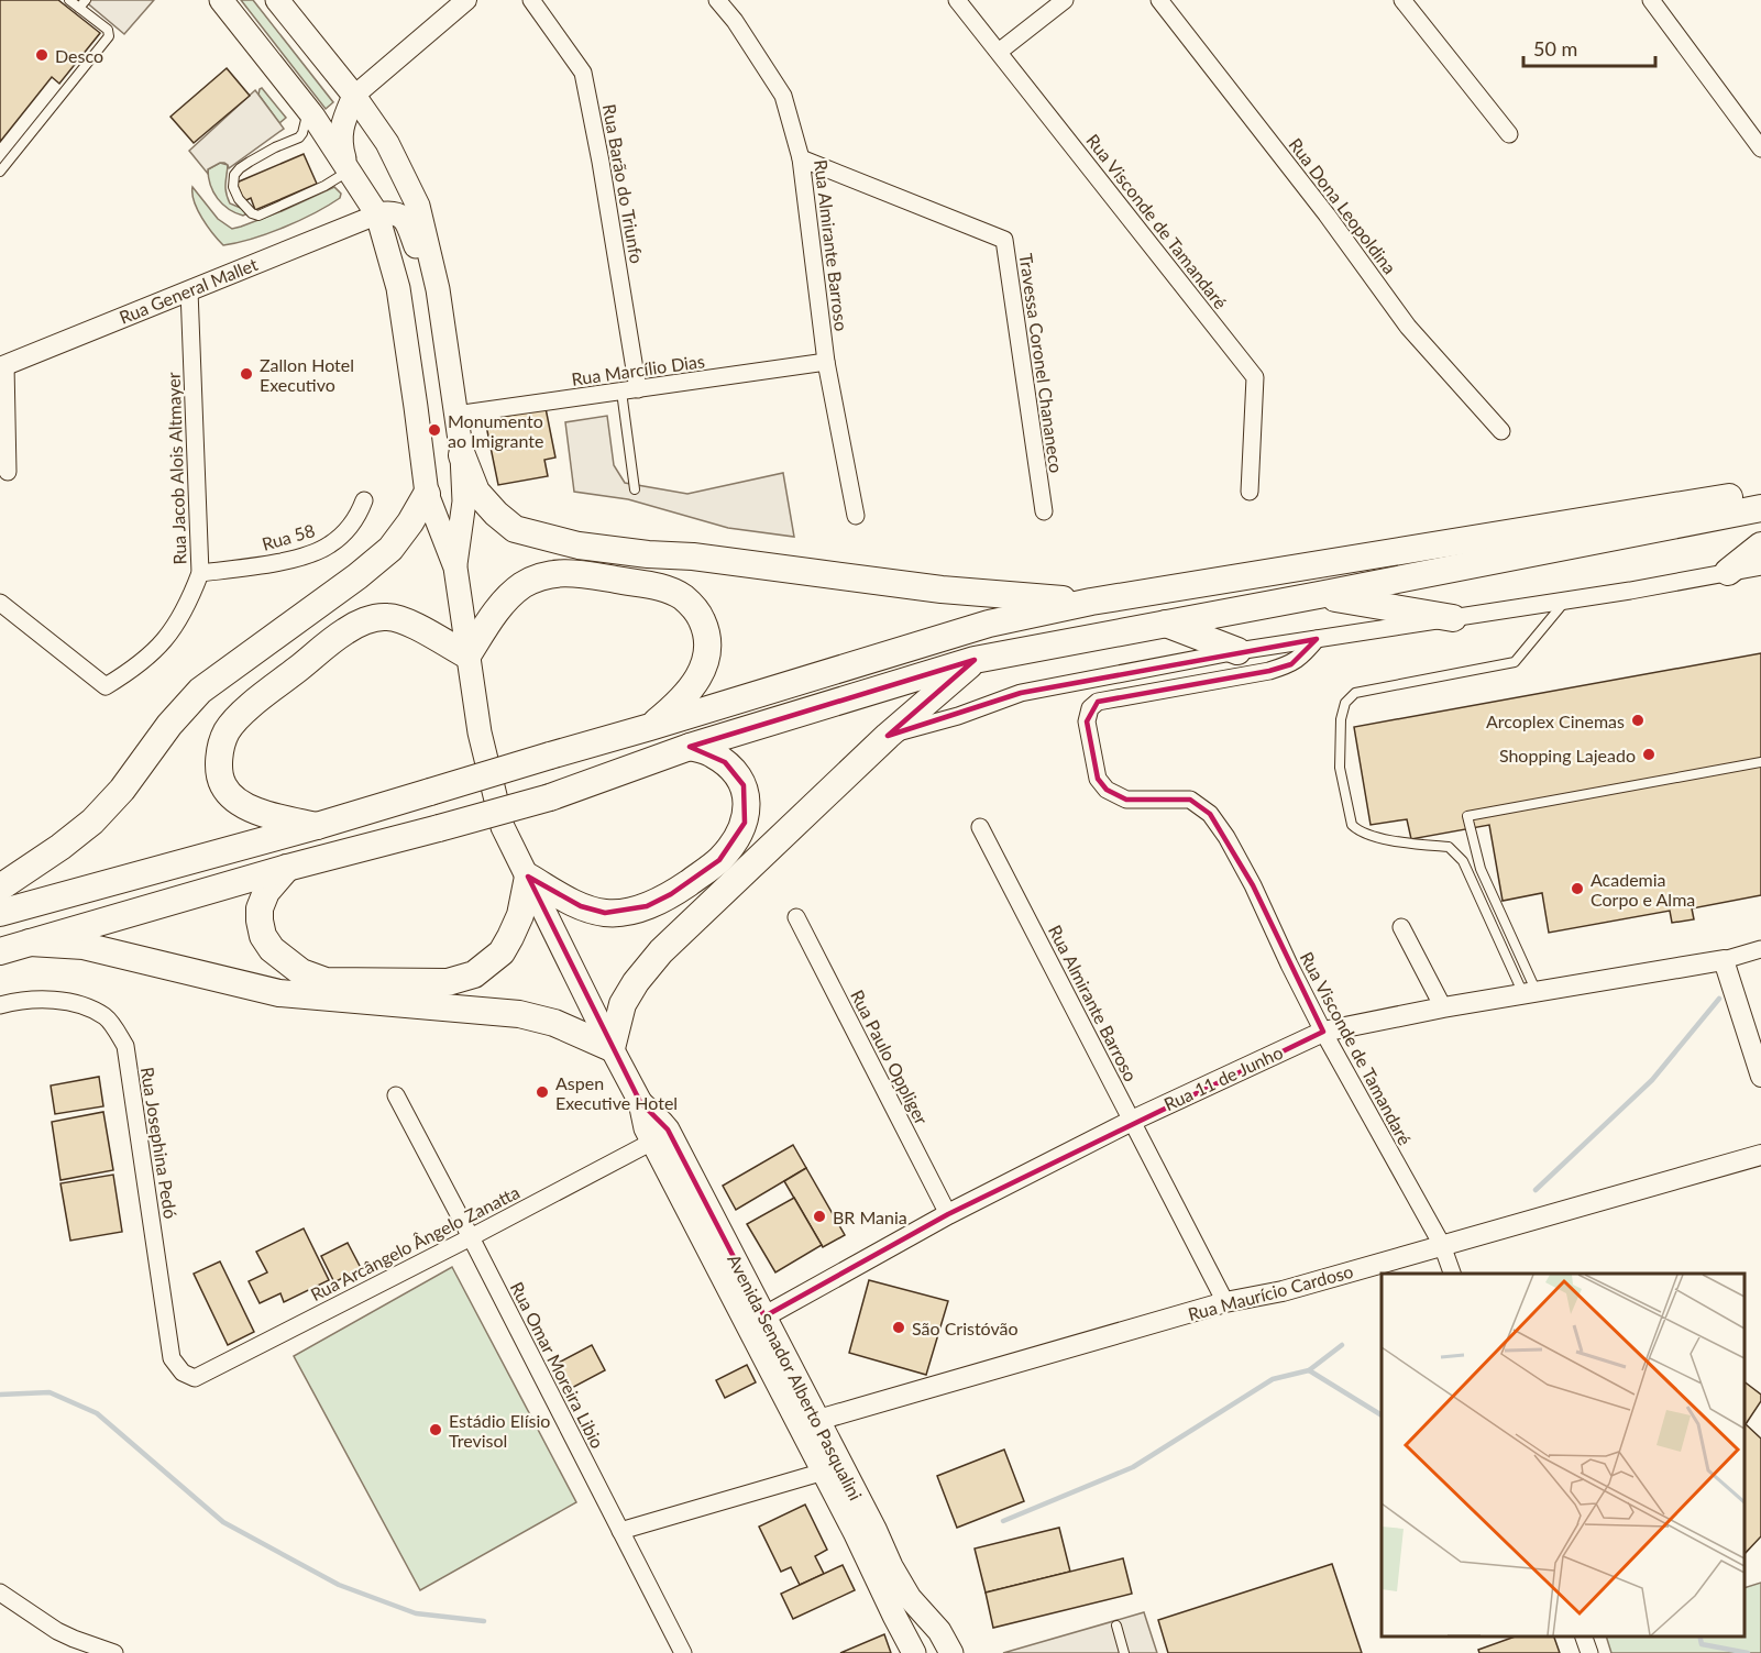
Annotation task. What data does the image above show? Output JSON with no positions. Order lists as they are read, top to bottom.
{
  "streets": {
    "main road": ["Avenida Senador Alberto Pasqualini"],
    "street": [
      "Rua Barão do Triunfo",
      "Rua Dona Leopoldina",
      "Rua Visconde de Tamandaré",
      "Rua Almirante Barroso",
      "Rua General Mallet",
      "Travessa Coronel Chananeco",
      "Rua Marcílio Dias",
      "Rua Jacob Alois Altmayer",
      "Rua 58",
      "Rua Paulo Oppliger",
      "Rua 11 de Junho",
      "Rua Josephina Pedó",
      "Rua Arcângelo Ângelo Zanatta",
      "Rua Maurício Cardoso",
      "Rua Omar Moreira Libio"
    ]
  },
  "crossings": [
    ["Rua Barão do Triunfo", "Rua Marcílio Dias"],
    ["Rua Visconde de Tamandaré", "Rua 11 de Junho"],
    ["Rua Visconde de Tamandaré", "Rua Maurício Cardoso"],
    ["Rua Almirante Barroso", "Travessa Coronel Chananeco"],
    ["Rua Almirante Barroso", "Rua Marcílio Dias"],
    ["Rua Almirante Barroso", "Rua 11 de Junho"],
    ["Rua Almirante Barroso", "Rua Maurício Cardoso"],
    ["Rua General Mallet", "Rua Jacob Alois Altmayer"],
    ["Rua General Mallet", "Avenida Senador Alberto Pasqualini"],
    ["Rua Marcílio Dias", "Avenida Senador Alberto Pasqualini"],
    ["Rua Jacob Alois Altmayer", "Rua 58"],
    ["Rua Paulo Oppliger", "Rua 11 de Junho"],
    ["Rua 11 de Junho", "Avenida Senador Alberto Pasqualini"],
    ["Rua Josephina Pedó", "Rua Arcângelo Ângelo Zanatta"],
    ["Rua Arcângelo Ângelo Zanatta", "Rua Omar Moreira Libio"],
    ["Rua Arcângelo Ângelo Zanatta", "Avenida Senador Alberto Pasqualini"],
    ["Rua Maurício Cardoso", "Avenida Senador Alberto Pasqualini"]
  ],
  "places": [
    "Desco",
    "Zallon Hotel Executivo",
    "Monumento ao Imigrante",
    "Arcoplex Cinemas",
    "Shopping Lajeado",
    "Academia Corpo e Alma",
    "Aspen Executive Hotel",
    "BR Mania",
    "São Cristóvão",
    "Estádio Elísio Trevisol"
  ],
  "scale_bar": "50 m"
}
